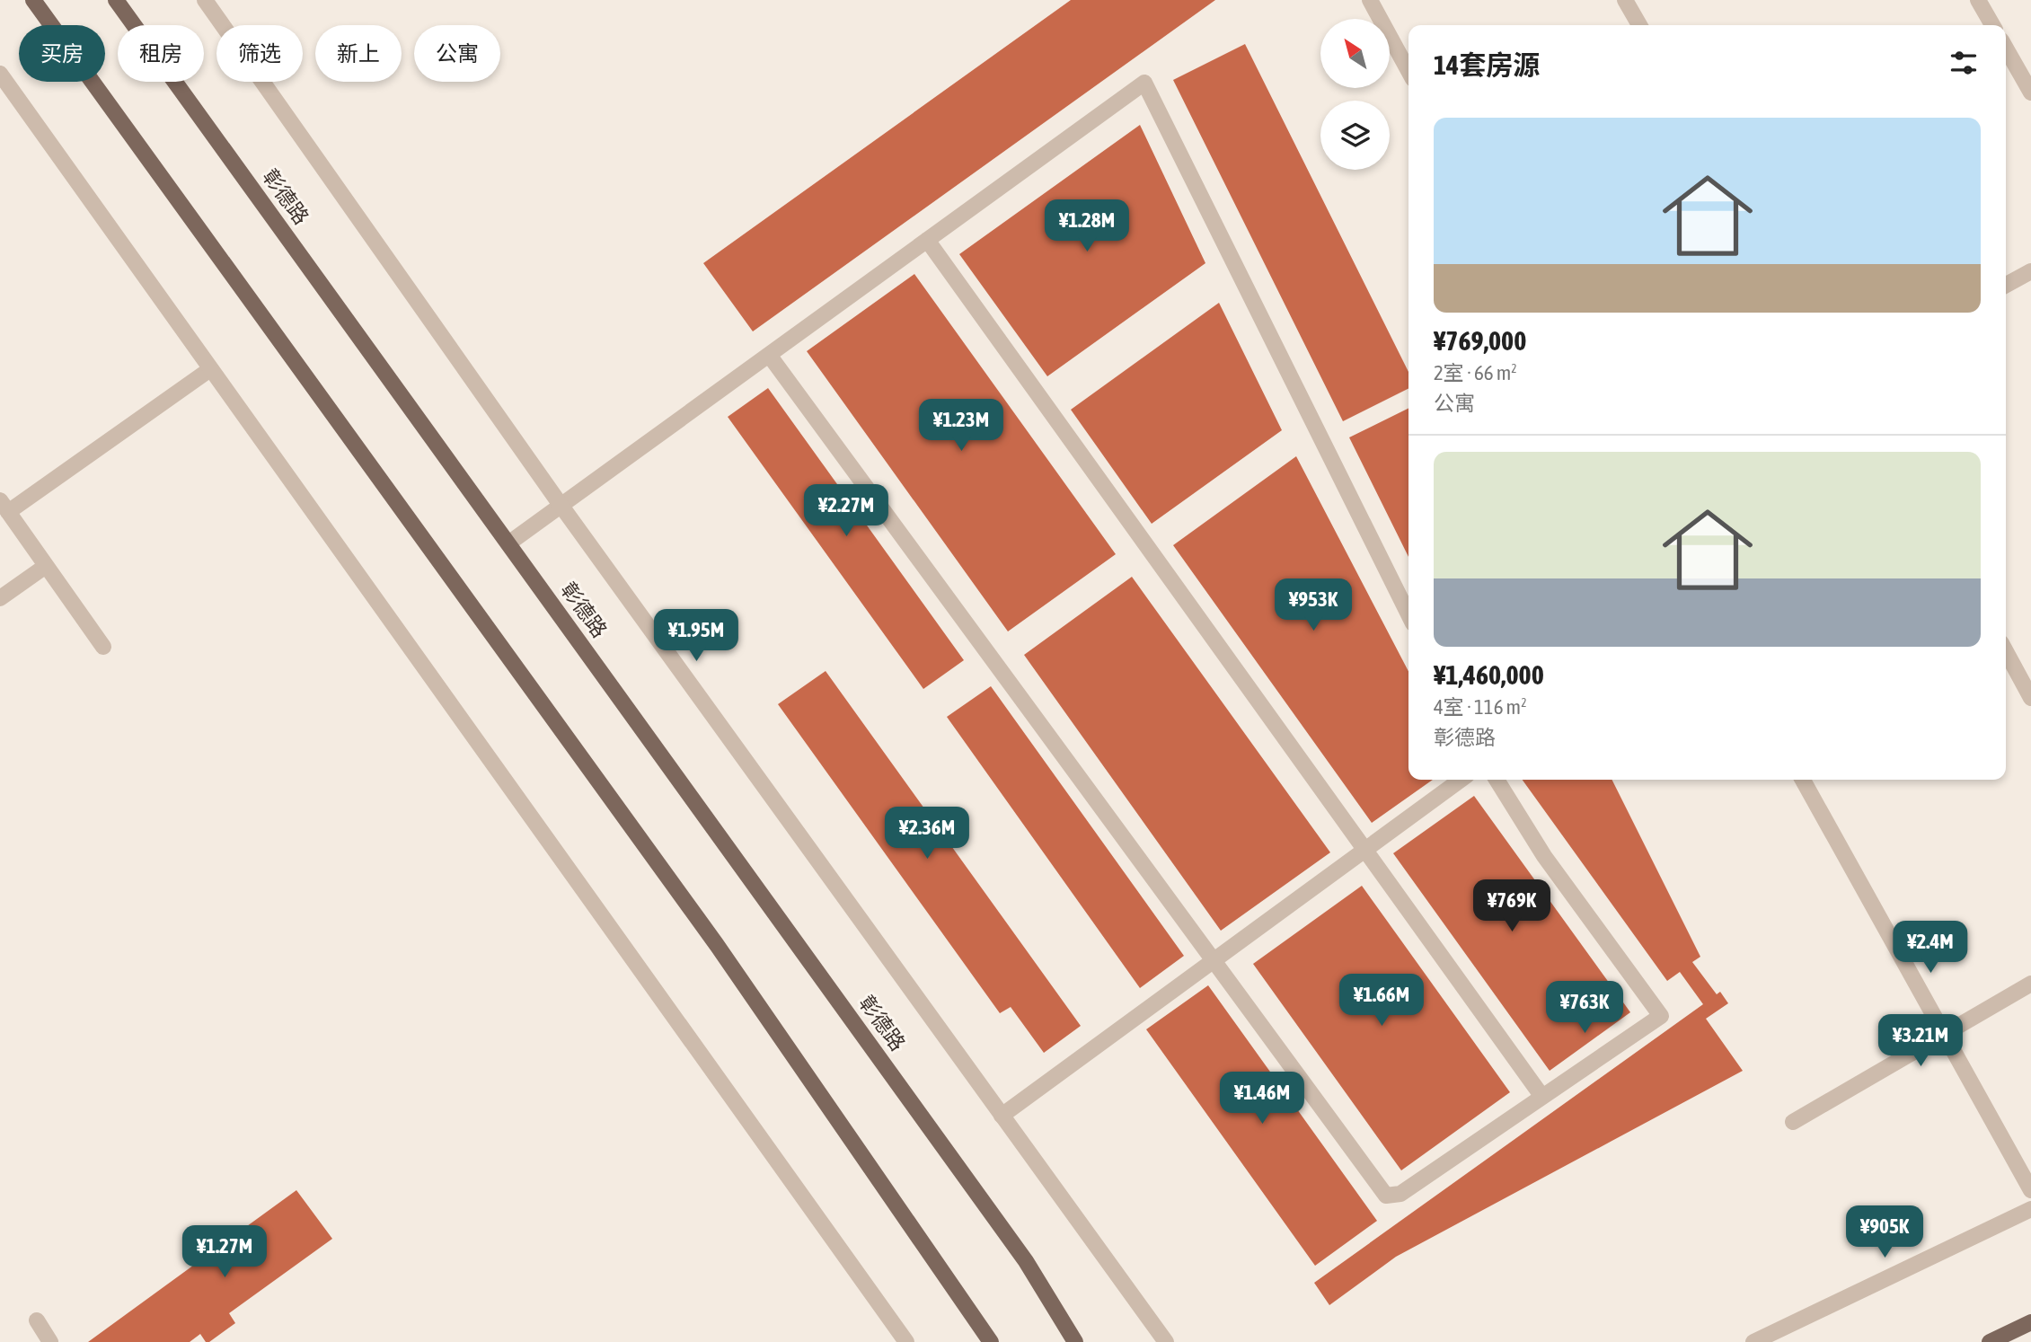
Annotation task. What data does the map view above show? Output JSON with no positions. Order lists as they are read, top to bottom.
{
  "streets": {
    "main road": ["彰德路"]
  },
  "north": "top left",
  "page": {
    "chip": [
      "买房",
      "租房",
      "筛选",
      "新上",
      "公寓"
    ],
    "heading": "14套房源",
    "list": [
      {
        "name": "¥769,000",
        "note": "2室 · 66 m² · 公寓"
      },
      {
        "name": "¥1,460,000",
        "note": "4室 · 116 m² · 彰德路"
      }
    ],
    "price": [
      "¥1.28M",
      "¥1.23M",
      "¥2.27M",
      "¥953K",
      "¥1.95M",
      "¥2.36M",
      "¥769K",
      "¥2.4M",
      "¥1.66M",
      "¥763K",
      "¥3.21M",
      "¥1.46M",
      "¥905K",
      "¥1.27M"
    ]
  }
}
